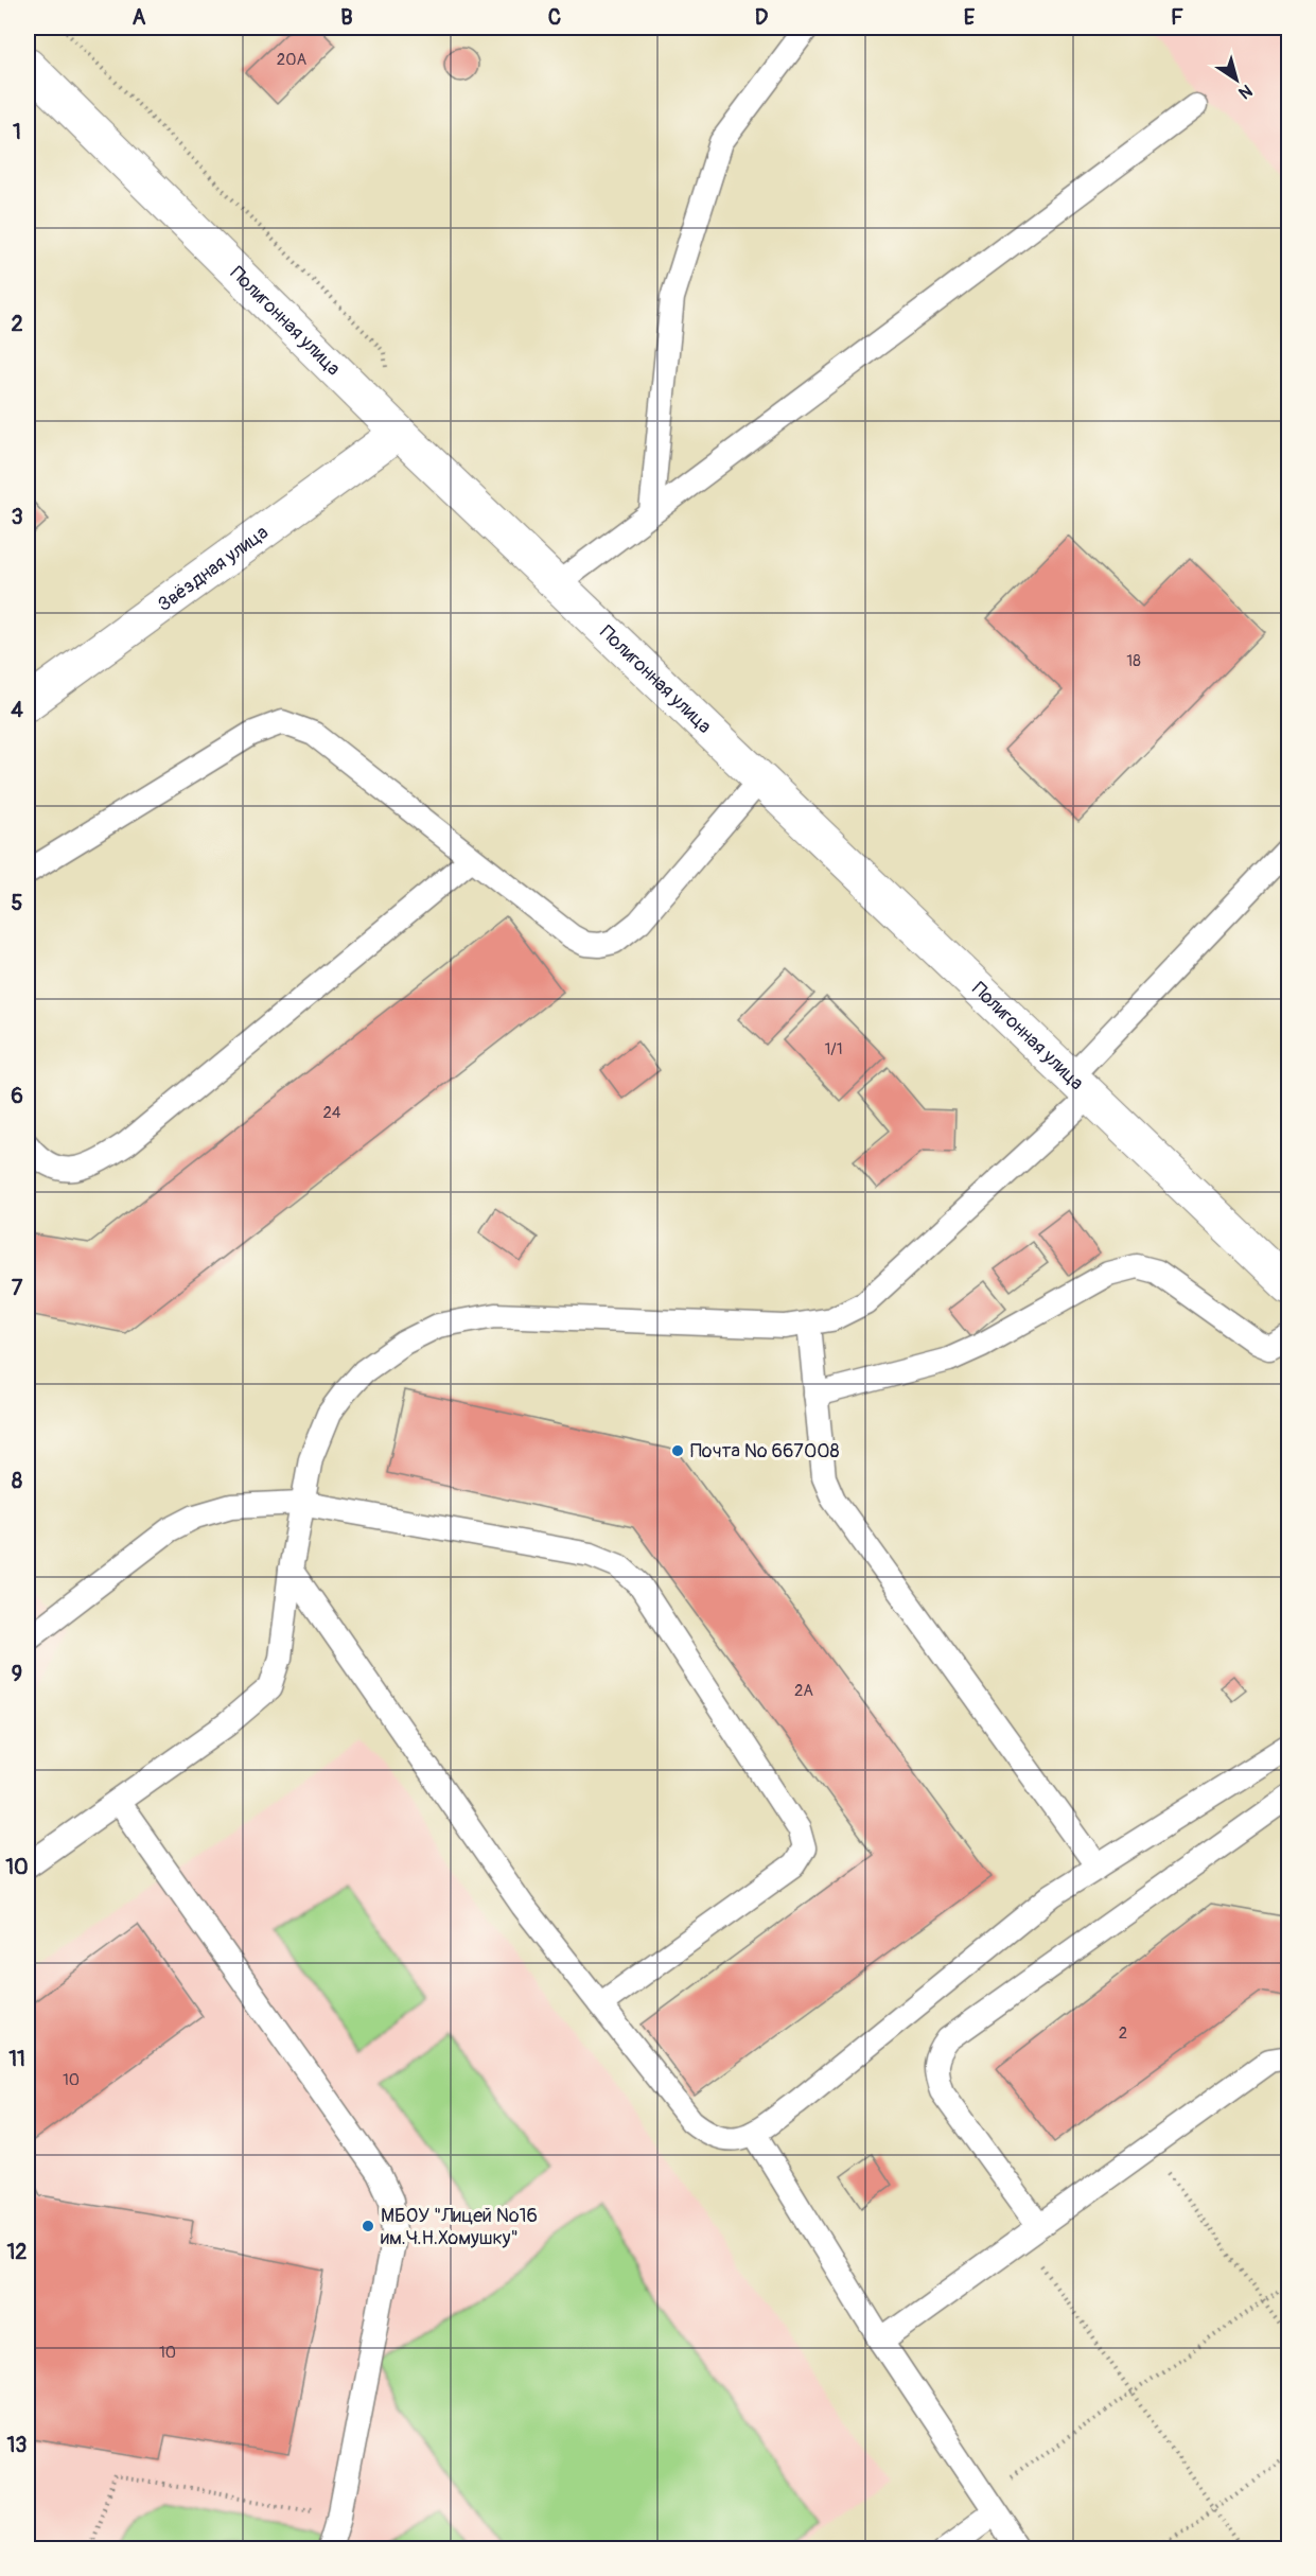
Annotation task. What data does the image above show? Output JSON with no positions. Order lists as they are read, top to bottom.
{
  "streets": {
    "street": ["Полигонная улица", "Звёздная улица"]
  },
  "crossings": [
    ["Полигонная улица", "Звёздная улица"]
  ],
  "places": ["Почта № 667008", "МБОУ \"Лицей №16 им.Ч.Н.Хомушку\""],
  "house_numbers": [
    "20А",
    "18",
    "1/1",
    "24",
    "2А",
    "2",
    "10",
    "10"
  ],
  "north": "bottom right",
  "grid": {
    "columns": [
      "A",
      "B",
      "C",
      "D",
      "E",
      "F"
    ],
    "rows": [
      "1",
      "2",
      "3",
      "4",
      "5",
      "6",
      "7",
      "8",
      "9",
      "10",
      "11",
      "12",
      "13"
    ]
  }
}
